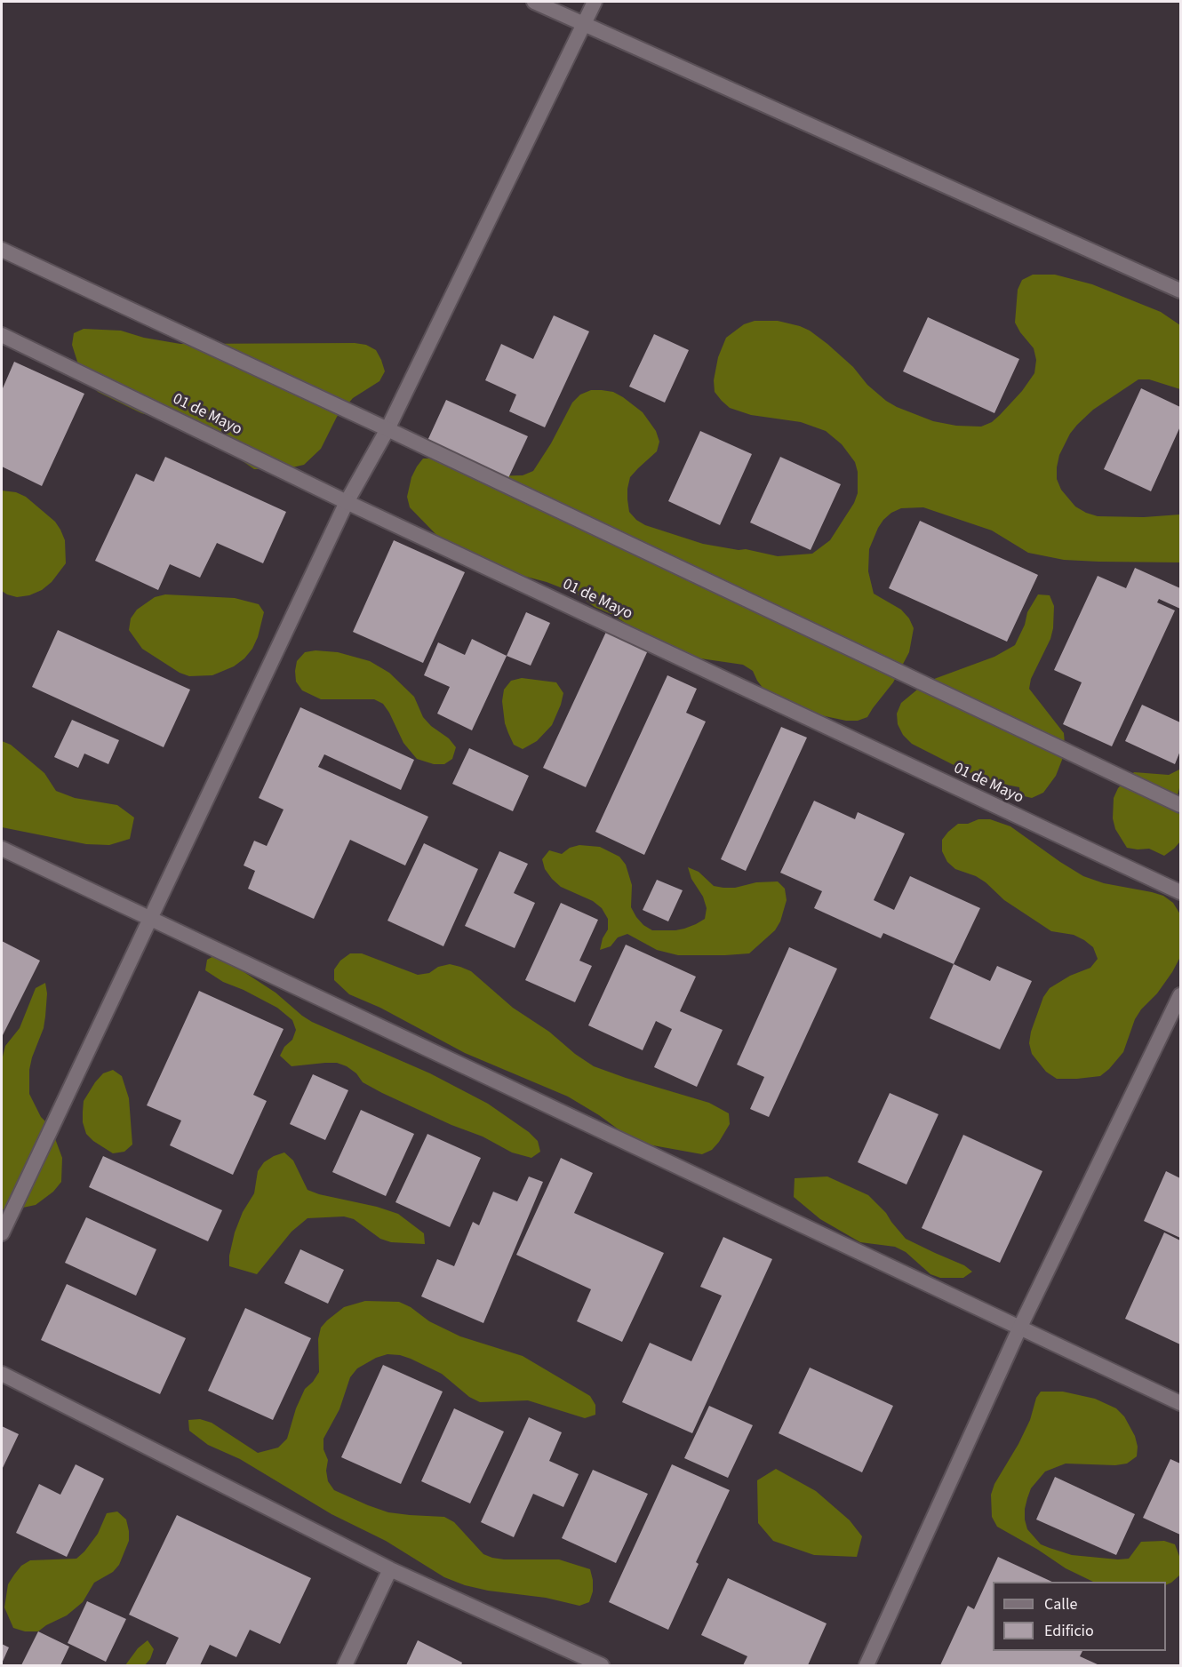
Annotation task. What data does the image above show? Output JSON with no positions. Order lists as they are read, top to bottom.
{
  "streets": {
    "street": ["01 de Mayo"]
  },
  "legend": ["Calle", "Edificio"]
}
